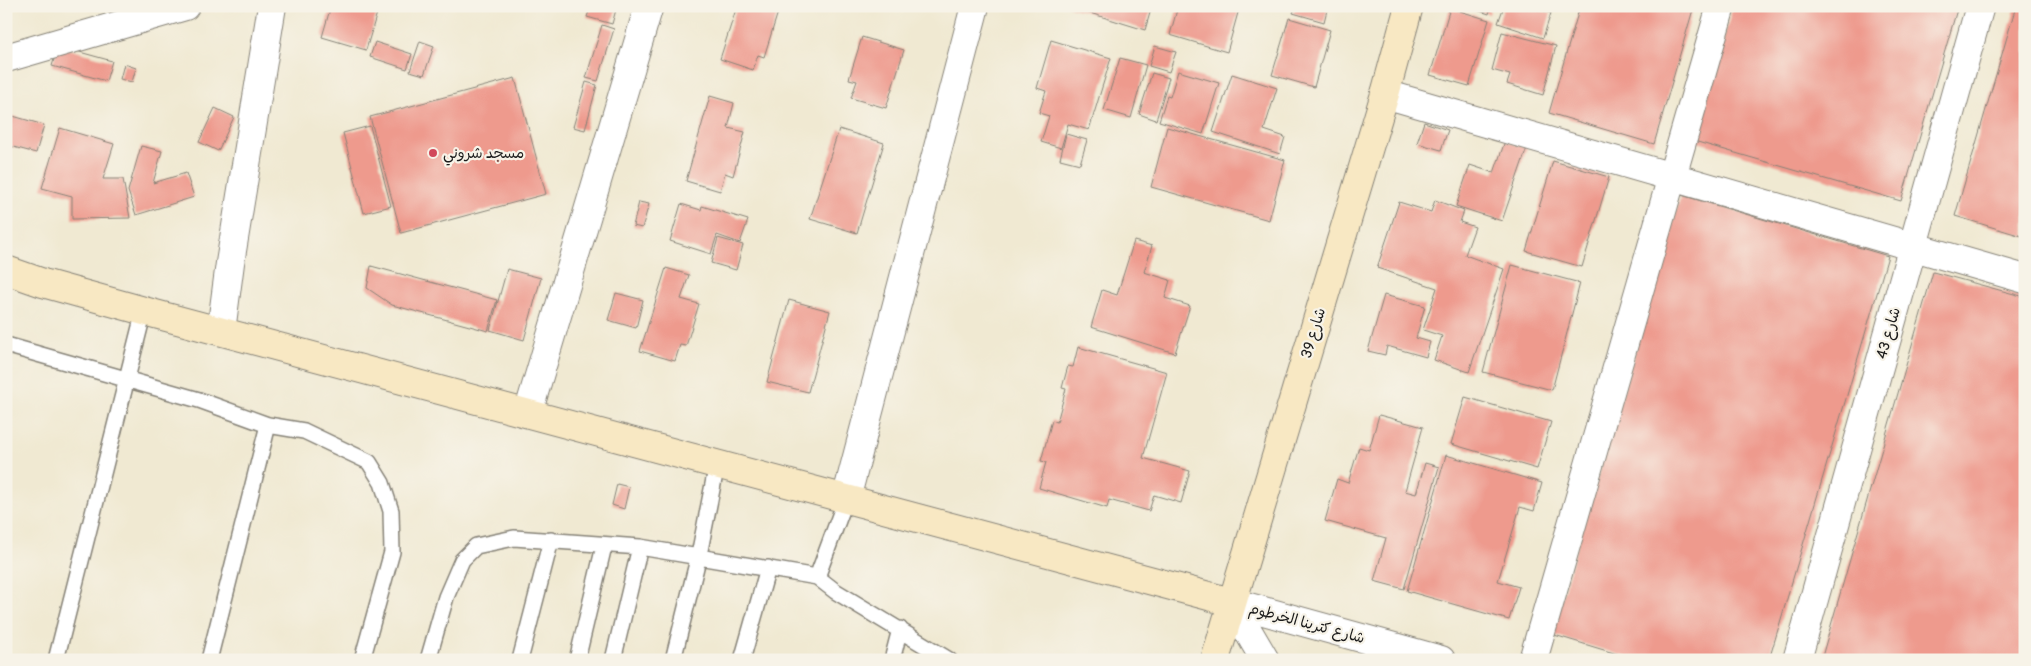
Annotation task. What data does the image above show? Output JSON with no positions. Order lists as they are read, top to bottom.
{
  "streets": {
    "street": ["شارع 39", "شارع 43", "شارع كترينا الخرطوم"]
  },
  "crossings": [
    ["شارع 39", "شارع كترينا الخرطوم"]
  ],
  "places": ["مسجد شروني"]
}
